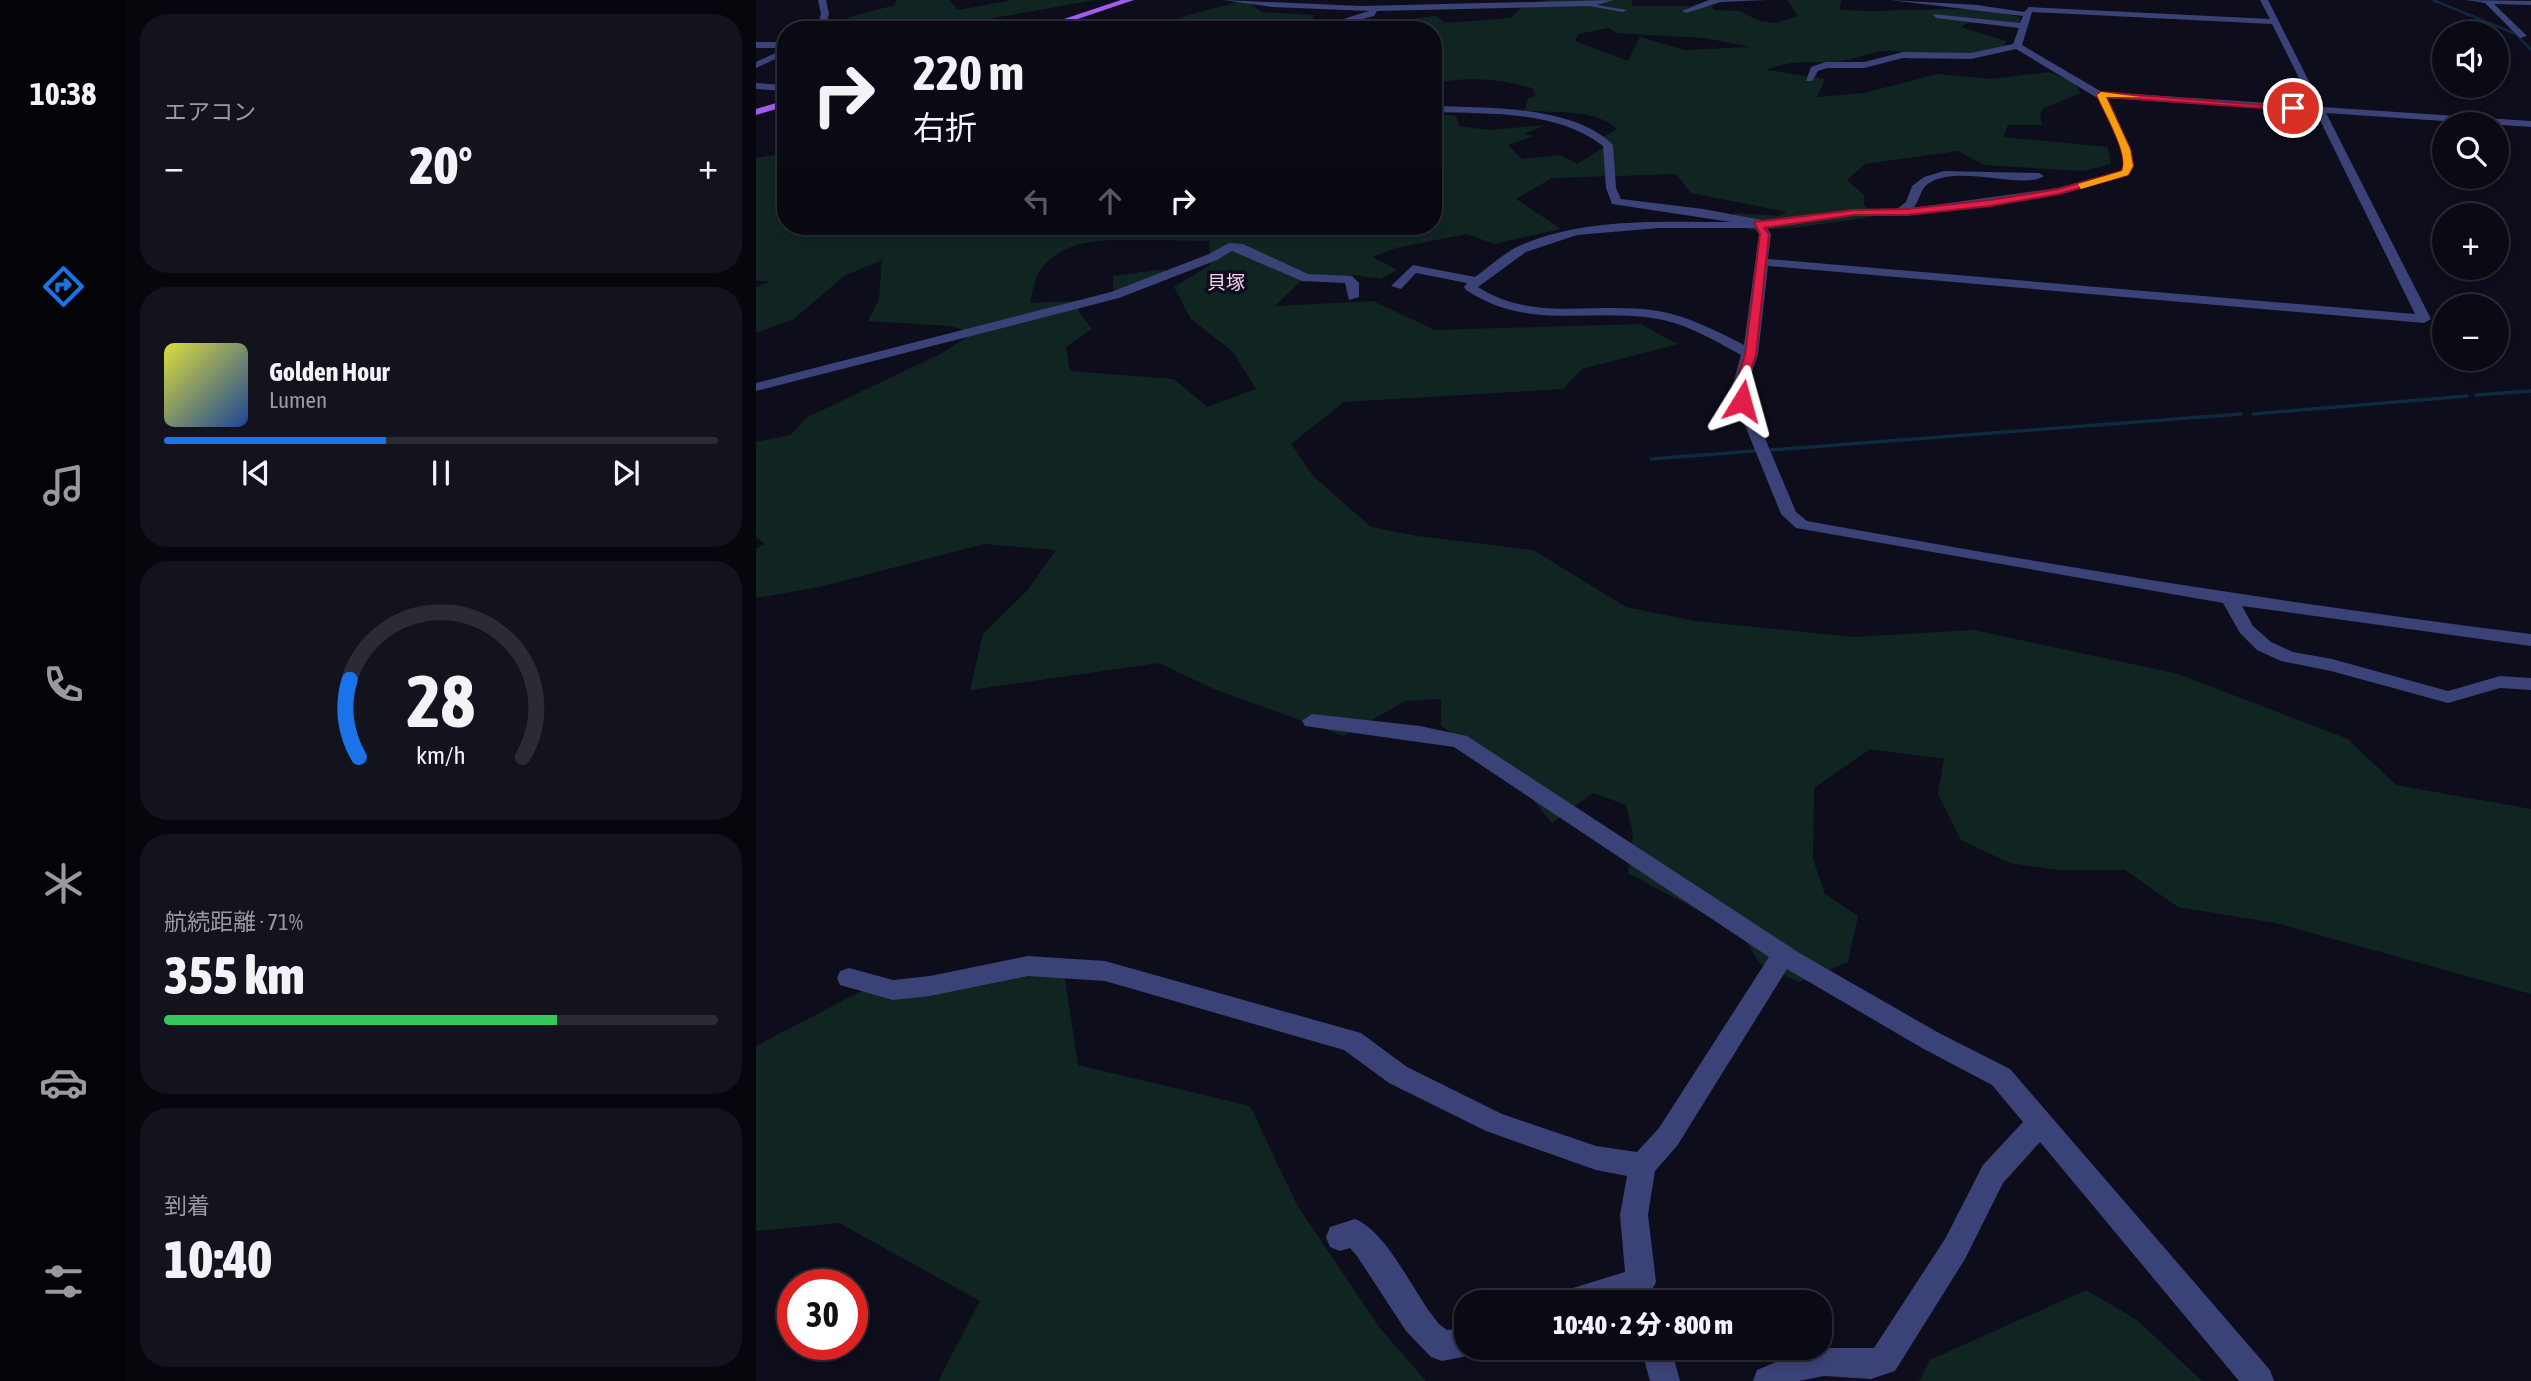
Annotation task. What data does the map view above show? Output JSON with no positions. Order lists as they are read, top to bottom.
{
  "districts": ["貝塚"],
  "page": {
    "tabs": "10:38",
    "tile": [
      "エアコン",
      ["航続距離 · 71%", "355 km"],
      ["到着", "10:40"]
    ],
    "map_buttons": ["+", "−"],
    "turn": ["220 m", "右折"],
    "heat": ["−", "20°", "+"],
    "song": ["Golden Hour", "Lumen"],
    "limit": "30",
    "trip": "10:40 · 2 分 · 800 m",
    "gauge": ["28", "km/h"]
  }
}
